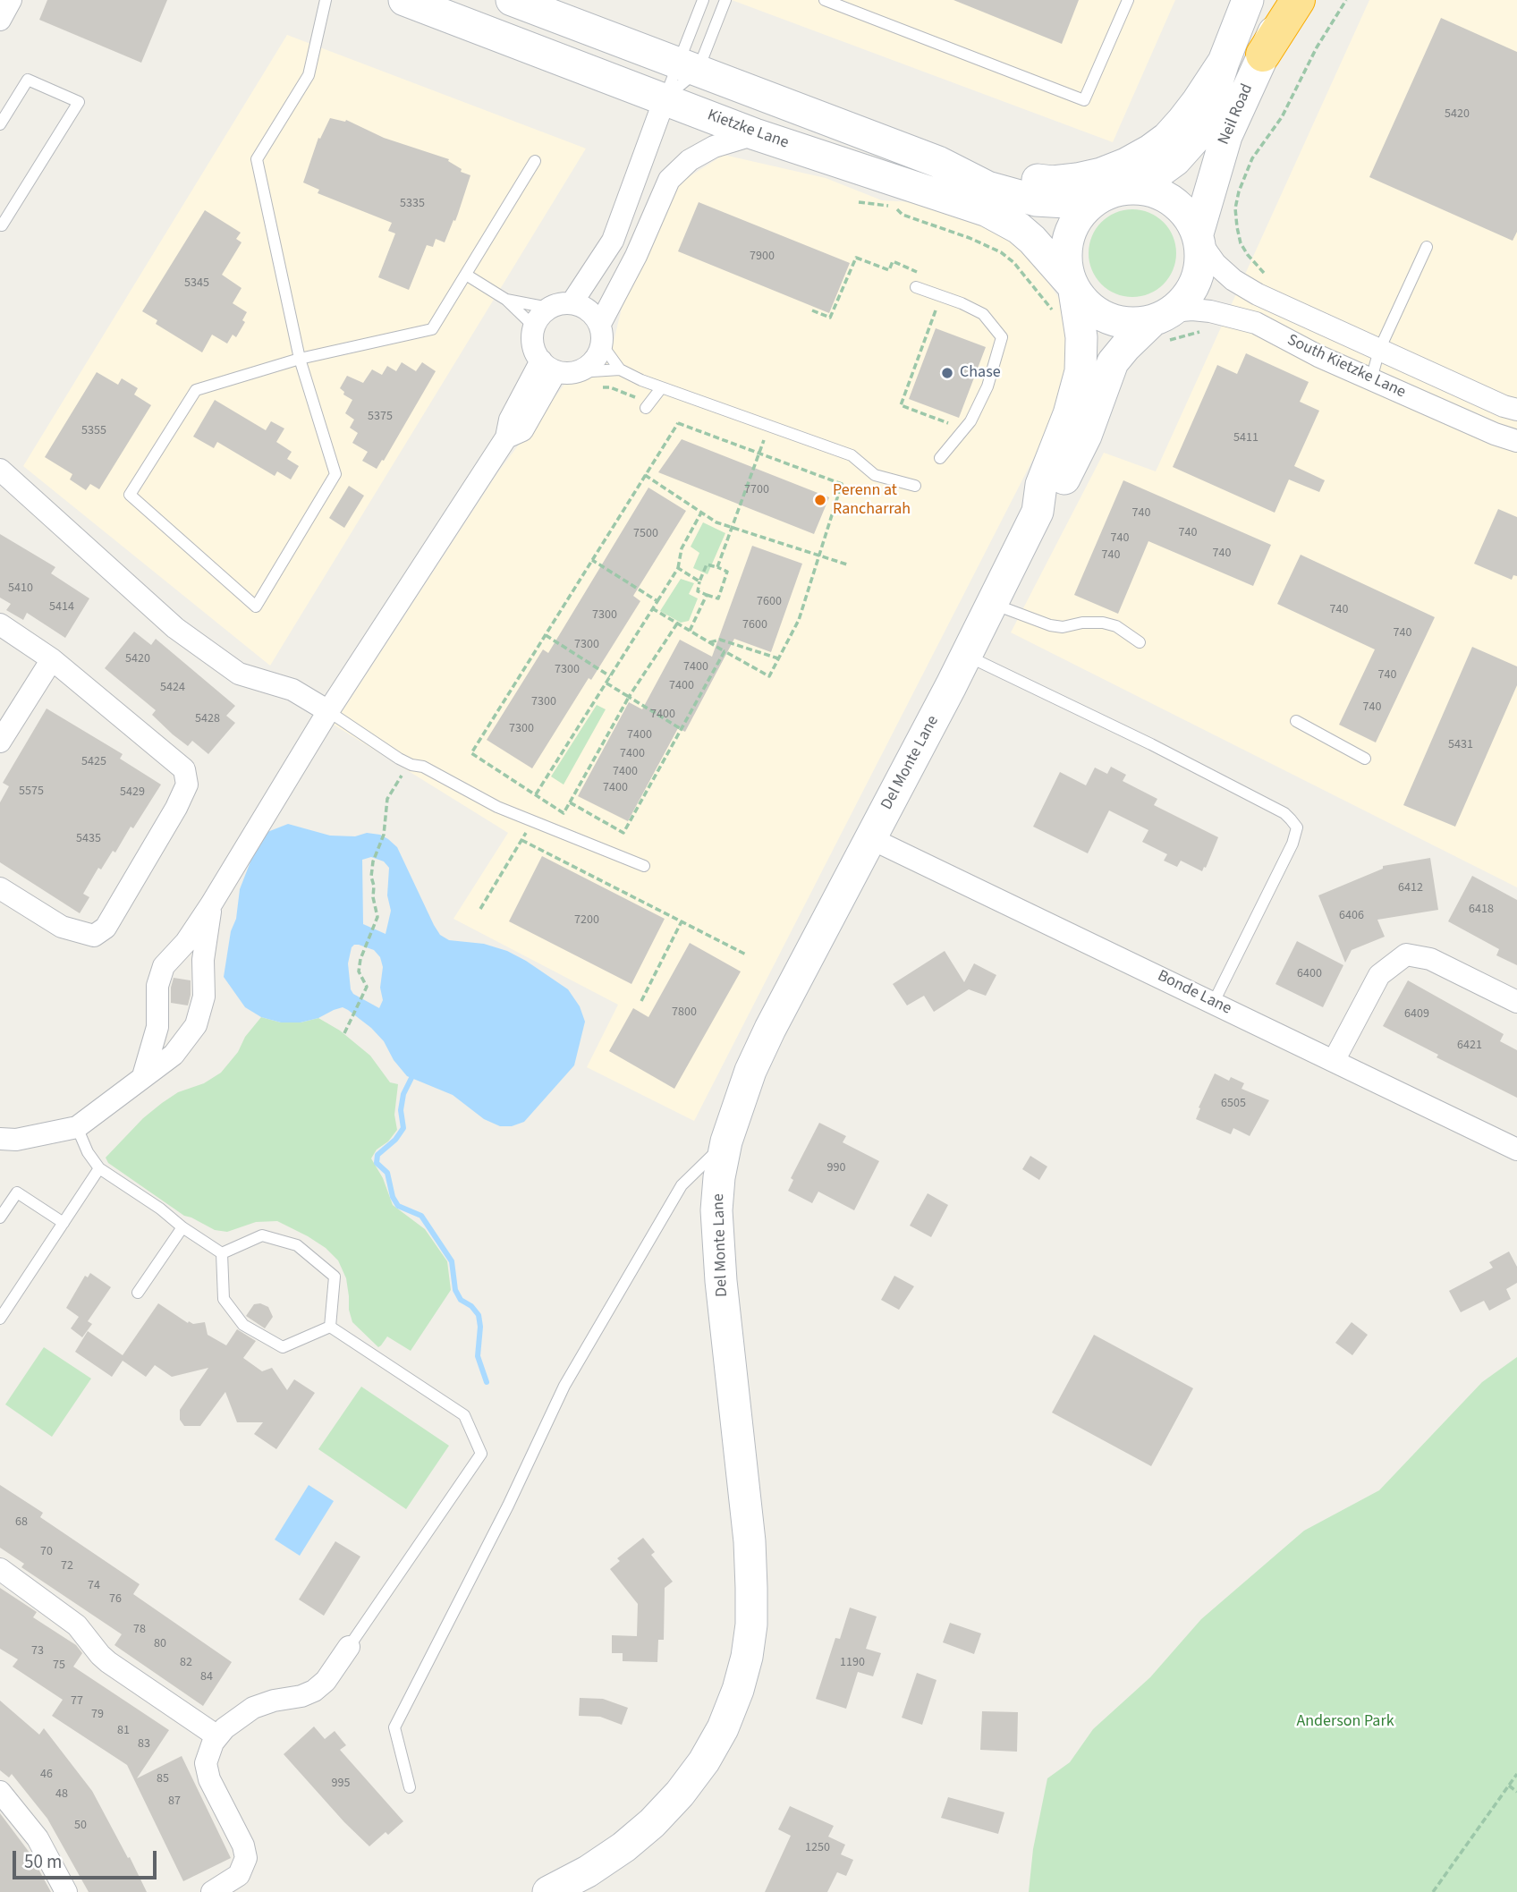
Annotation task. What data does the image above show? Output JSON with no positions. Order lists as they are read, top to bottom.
{
  "streets": {
    "main road": ["Neil Road", "Kietzke Lane", "Del Monte Lane"],
    "street": ["South Kietzke Lane", "Bonde Lane"]
  },
  "crossings": [
    ["Neil Road", "Kietzke Lane"],
    ["Neil Road", "South Kietzke Lane"],
    ["Neil Road", "Del Monte Lane"],
    ["Kietzke Lane", "South Kietzke Lane"],
    ["Kietzke Lane", "Del Monte Lane"],
    ["South Kietzke Lane", "Del Monte Lane"],
    ["Del Monte Lane", "Bonde Lane"]
  ],
  "parks": ["Anderson Park"],
  "places": ["Chase", "Perenn at Rancharrah"],
  "house_numbers": [
    "5420",
    "5335",
    "7900",
    "5345",
    "5375",
    "5355",
    "5411",
    "7700",
    "740",
    "740",
    "7500",
    "740",
    "740",
    "740",
    "5410",
    "7600",
    "5414",
    "740",
    "7300",
    "7600",
    "740",
    "7300",
    "5420",
    "7400",
    "7300",
    "740",
    "7400",
    "5424",
    "7300",
    "740",
    "7400",
    "5428",
    "7300",
    "7400",
    "5431",
    "7400",
    "5425",
    "7400",
    "7400",
    "5575",
    "5429",
    "5435",
    "6412",
    "6418",
    "6406",
    "7200",
    "6400",
    "7800",
    "6409",
    "6421",
    "6505",
    "990",
    "68",
    "70",
    "72",
    "74",
    "76",
    "78",
    "80",
    "73",
    "82",
    "1190",
    "75",
    "84",
    "77",
    "79",
    "81",
    "83",
    "46",
    "85",
    "995",
    "48",
    "87",
    "50",
    "1250"
  ],
  "scale_bar": "50 m"
}
